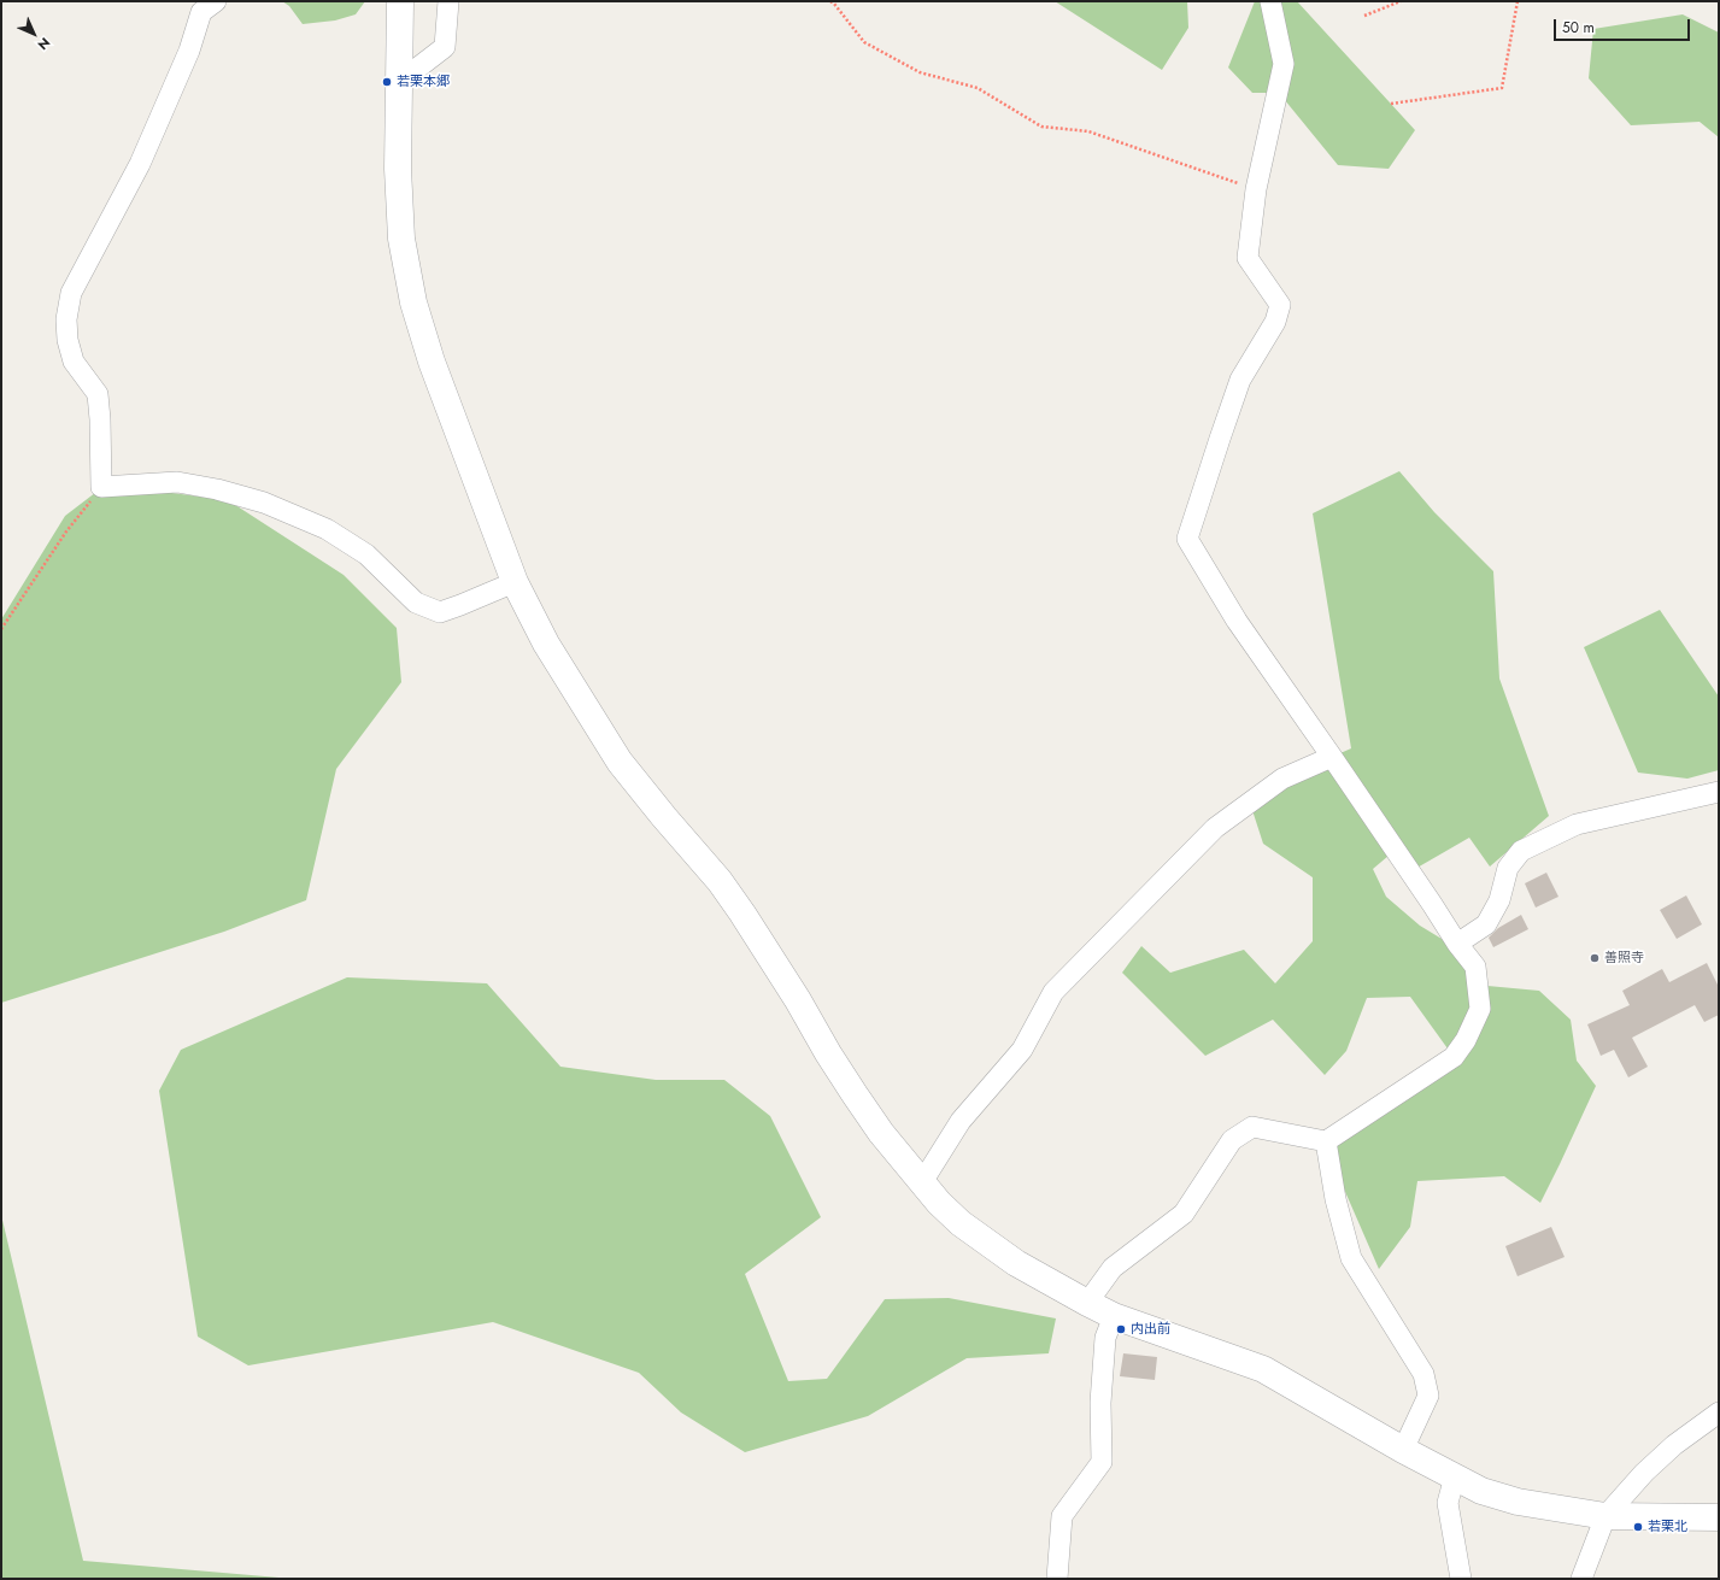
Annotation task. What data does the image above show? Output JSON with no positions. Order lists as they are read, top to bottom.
{
  "places": [
    "若栗本郷",
    "善照寺",
    "内出前",
    "若栗北"
  ],
  "scale_bar": "50 m",
  "north": "bottom right"
}
